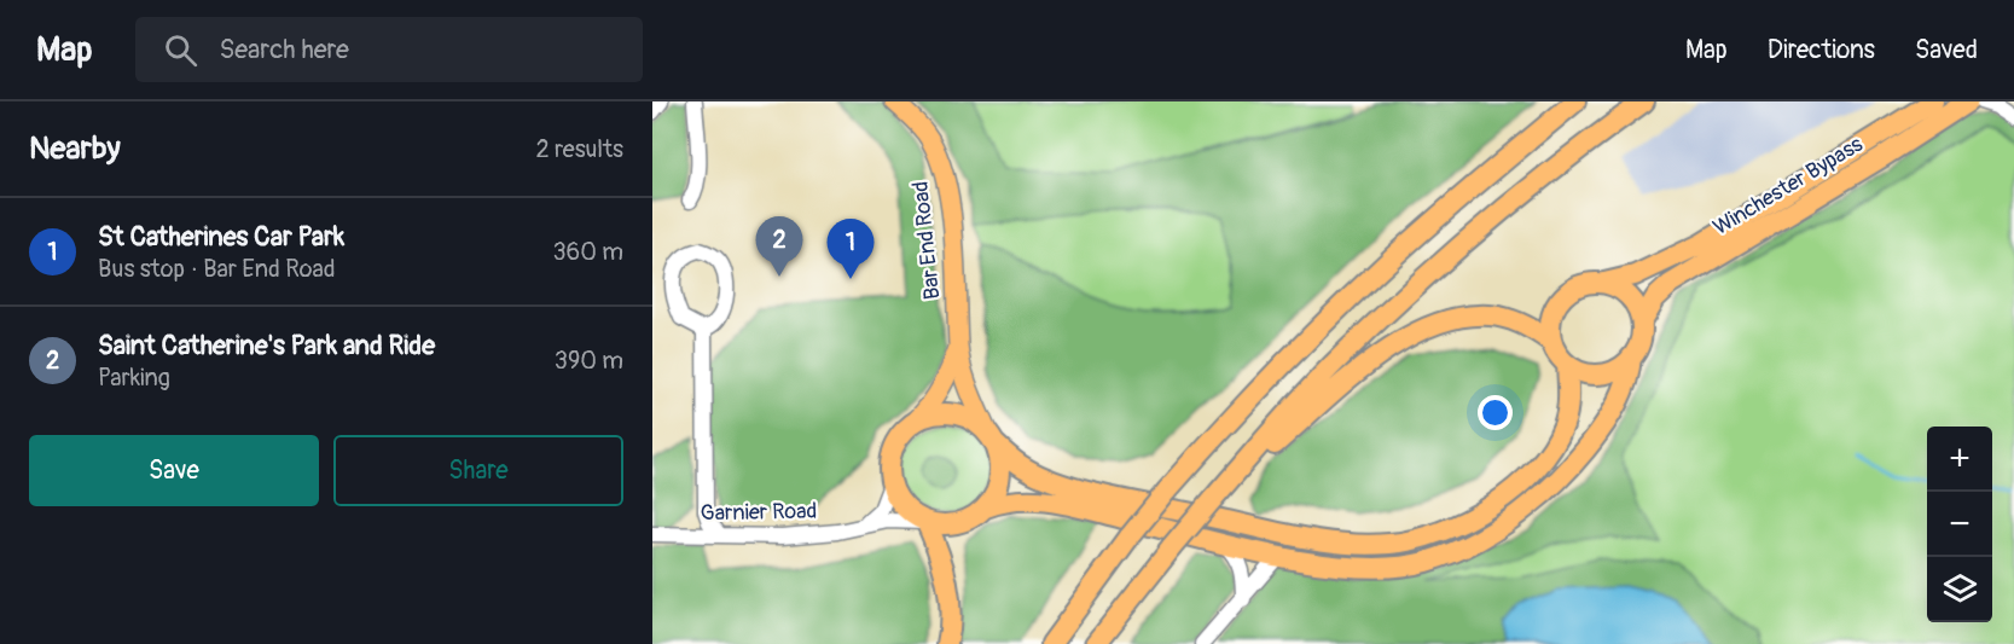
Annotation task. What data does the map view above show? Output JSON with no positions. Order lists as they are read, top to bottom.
{
  "streets": {
    "highway": ["Winchester Bypass"],
    "main road": ["Bar End Road"],
    "street": ["Garnier Road"]
  },
  "crossings": [
    ["Bar End Road", "Garnier Road"]
  ],
  "page": {
    "header": "Map",
    "search": "Search here",
    "nav": ["Map", "Directions", "Saved"],
    "heading": ["Nearby", "2 results"],
    "list": [
      {
        "mark": "1",
        "name": "St Catherines Car Park",
        "note": "Bus stop · Bar End Road",
        "value": "360 m"
      },
      {
        "mark": "2",
        "name": "Saint Catherine's Park and Ride",
        "note": "Parking",
        "value": "390 m"
      }
    ],
    "pins": ["2", "1"],
    "buttons": ["Save", "Share"],
    "map_buttons": ["+", "−"]
  }
}
